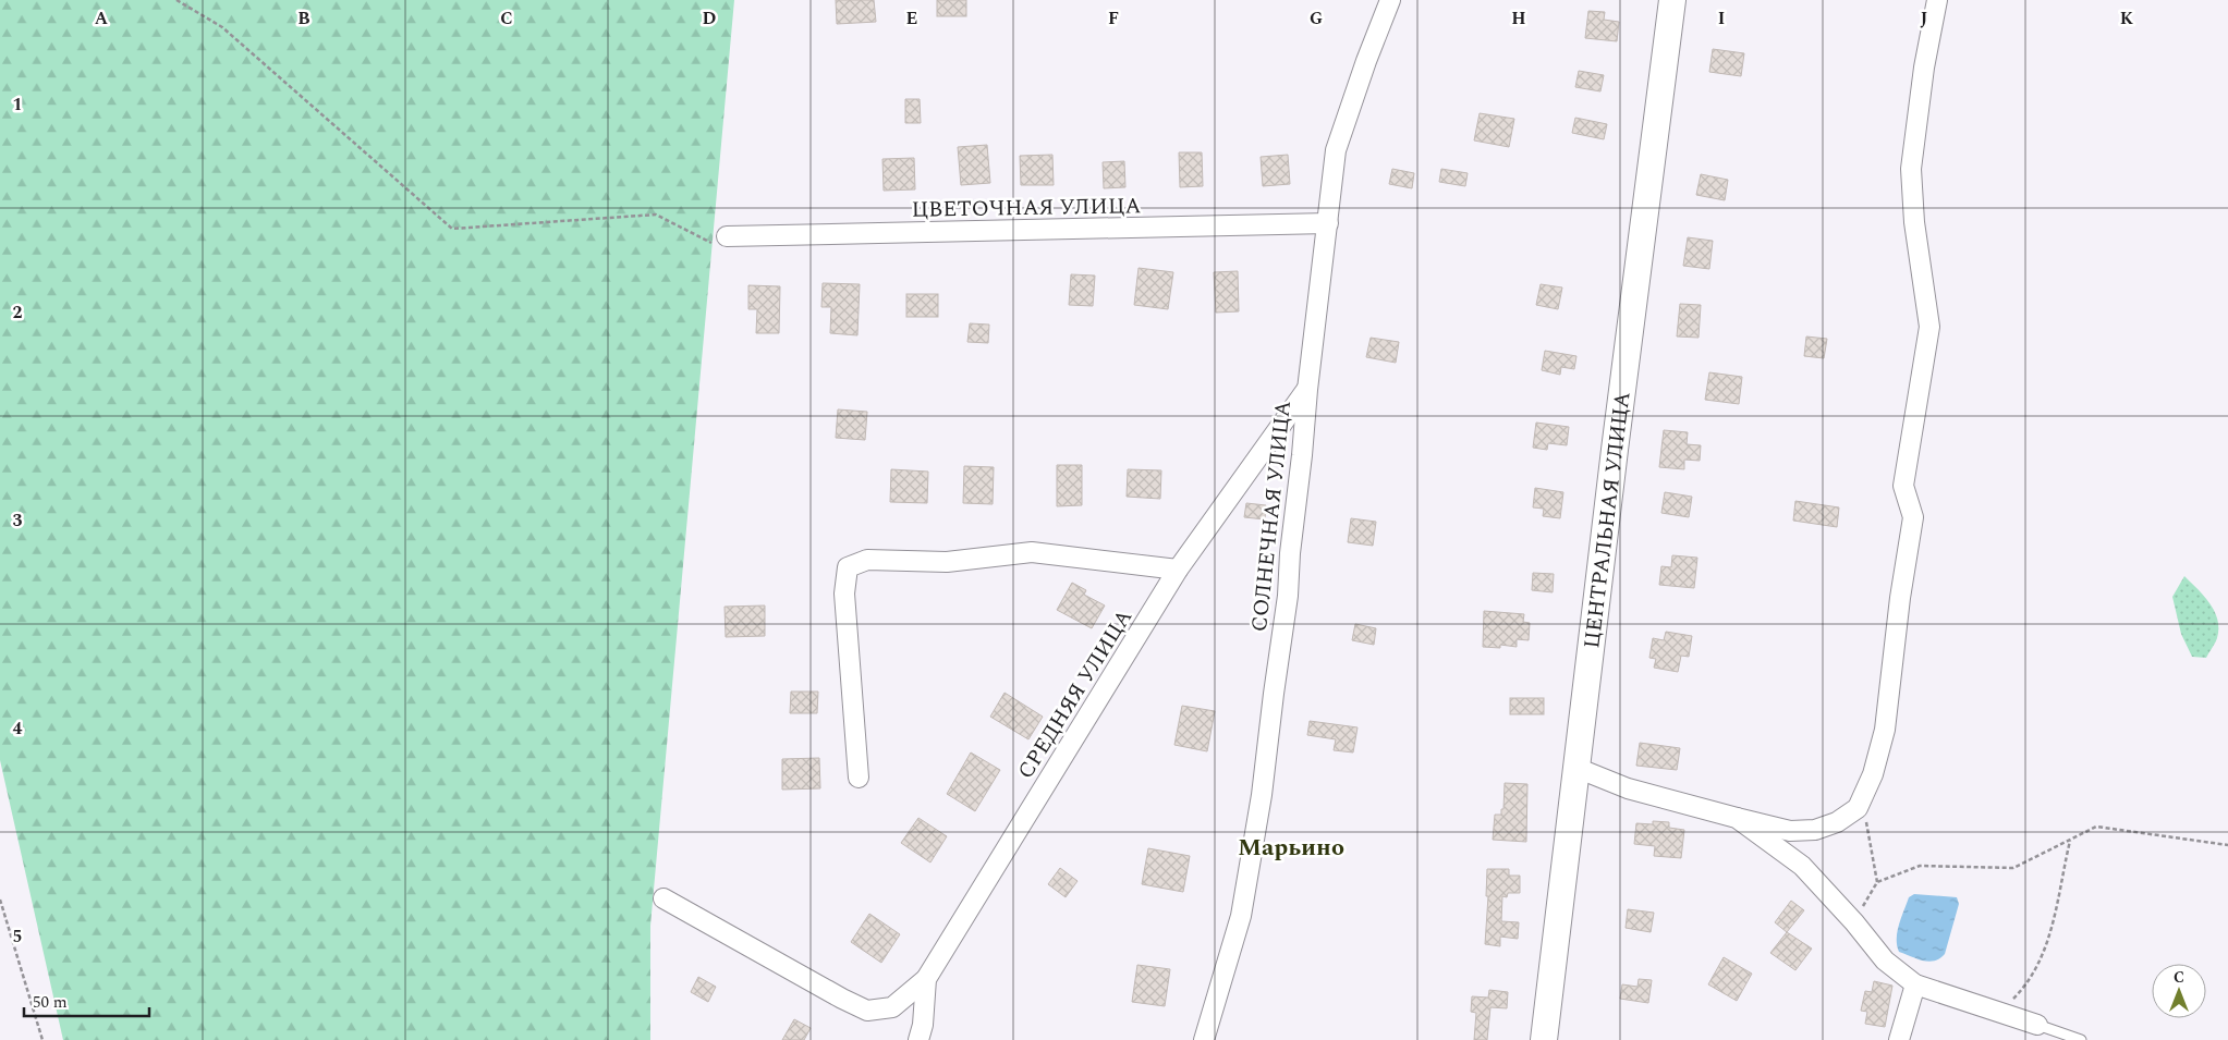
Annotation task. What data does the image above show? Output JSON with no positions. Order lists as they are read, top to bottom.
{
  "streets": {
    "main road": ["ЦЕНТРАЛЬНАЯ УЛИЦА"],
    "street": ["ЦВЕТОЧНАЯ УЛИЦА", "СОЛНЕЧНАЯ УЛИЦА", "СРЕДНЯЯ УЛИЦА"]
  },
  "crossings": [
    ["ЦВЕТОЧНАЯ УЛИЦА", "СОЛНЕЧНАЯ УЛИЦА"],
    ["СОЛНЕЧНАЯ УЛИЦА", "СРЕДНЯЯ УЛИЦА"]
  ],
  "districts": ["Марьино"],
  "scale_bar": "50 m",
  "north": "top",
  "grid": {
    "columns": [
      "A",
      "B",
      "C",
      "D",
      "E",
      "F",
      "G",
      "H",
      "I",
      "J",
      "K"
    ],
    "rows": [
      "1",
      "2",
      "3",
      "4",
      "5"
    ]
  }
}
